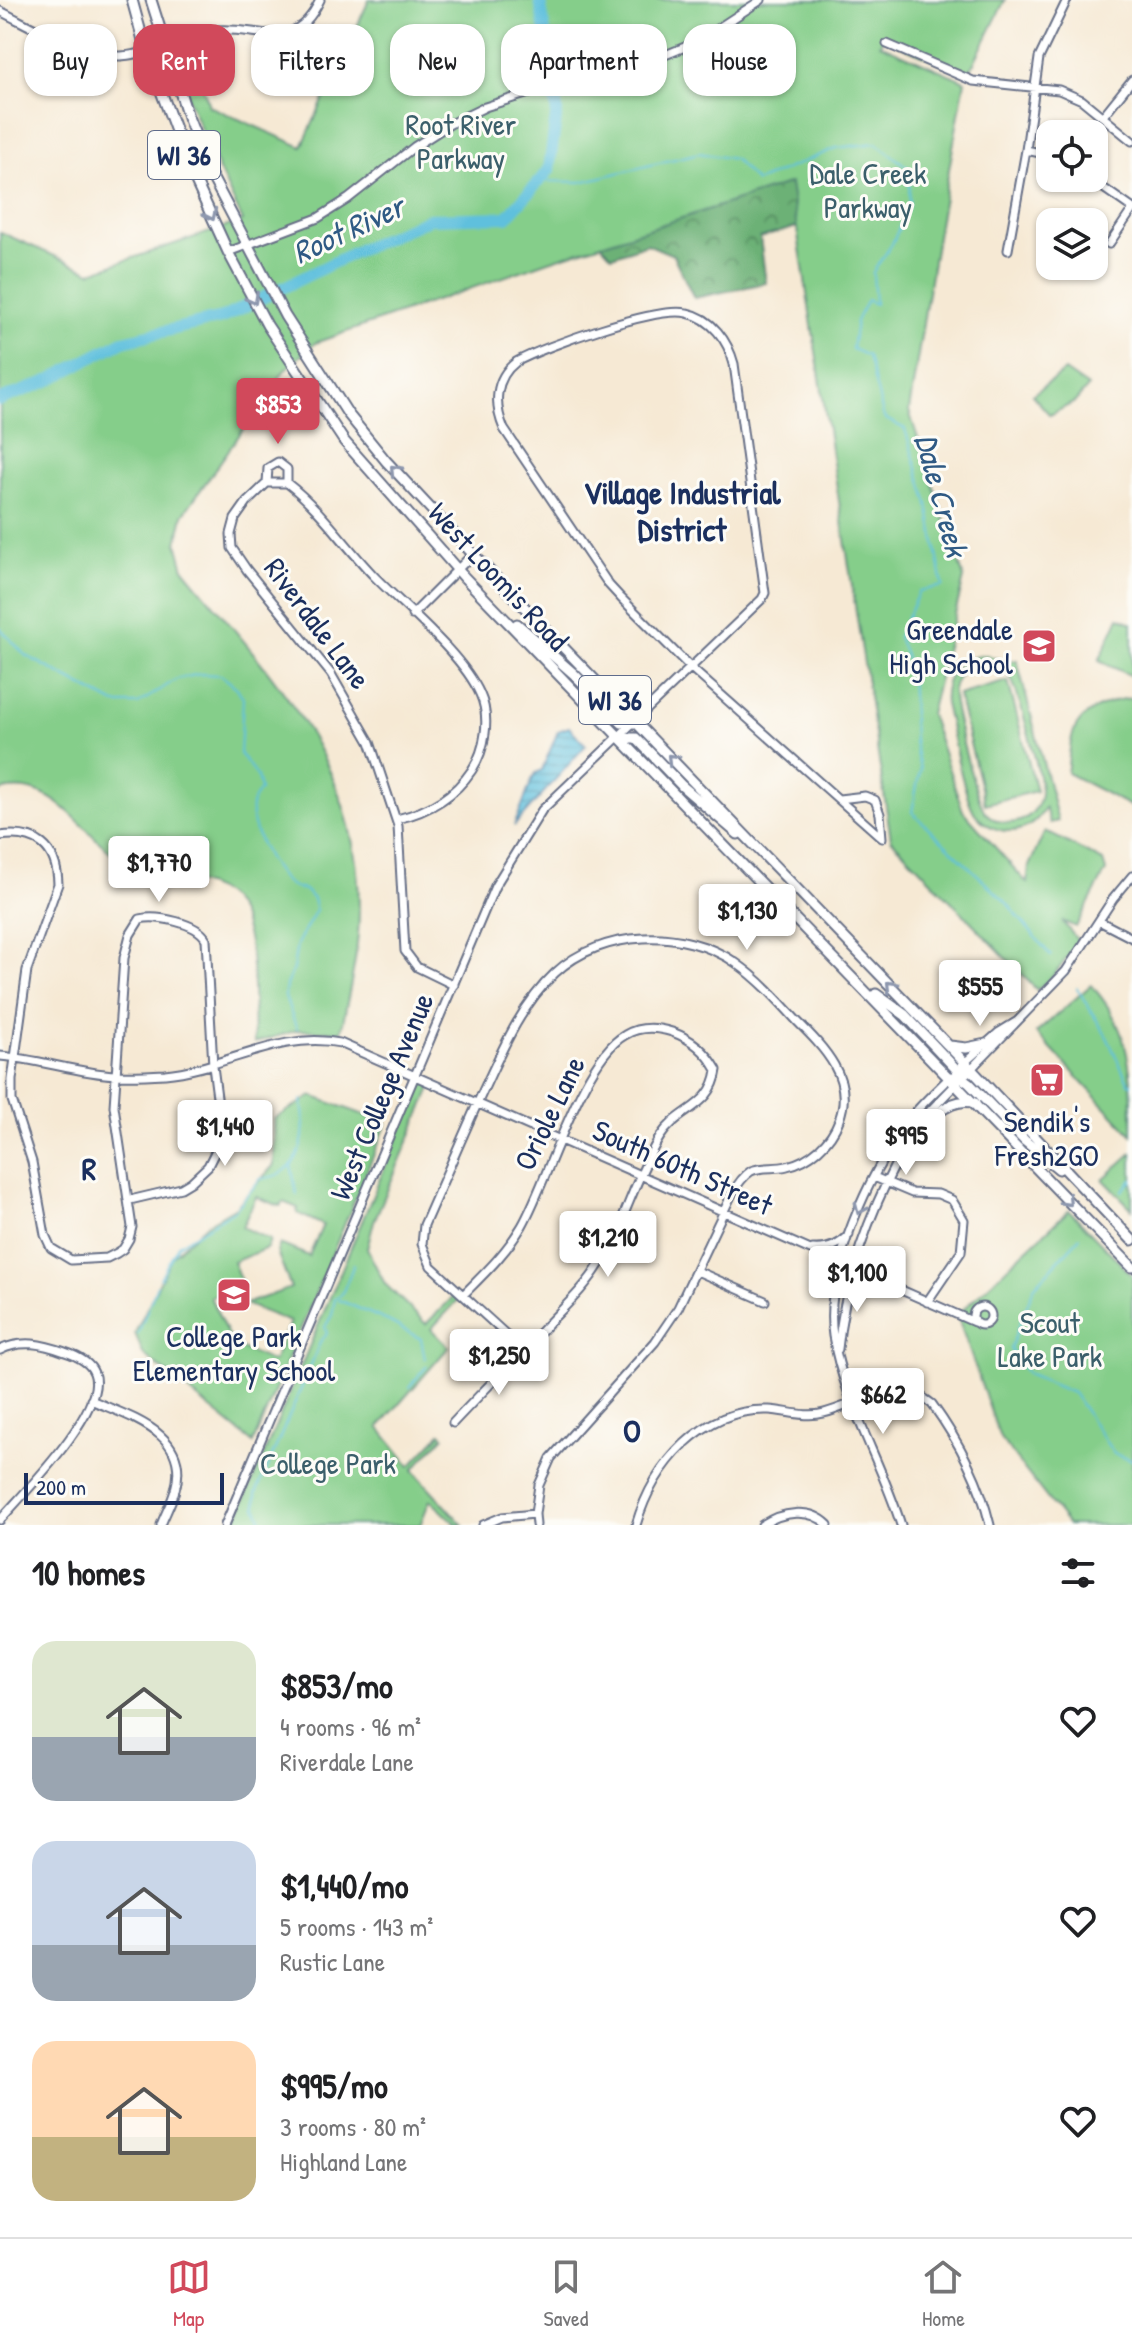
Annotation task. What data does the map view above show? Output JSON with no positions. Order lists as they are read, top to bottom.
{
  "streets": {
    "main road": ["WI 36", "West Loomis Road"],
    "street": [
      "Riverdale Lane",
      "West College Avenue",
      "Oriole Lane",
      "South 60th Street"
    ]
  },
  "crossings": [
    ["West Loomis Road", "West College Avenue"],
    ["Riverdale Lane", "West College Avenue"],
    ["West College Avenue", "South 60th Street"],
    ["Oriole Lane", "South 60th Street"]
  ],
  "districts": ["Village Industrial District", "R", "O"],
  "water": ["Root River", "Dale Creek"],
  "parks": [
    "Root River Parkway",
    "Dale Creek Parkway",
    "Scout Lake Park",
    "College Park"
  ],
  "places": {
    "school or university": ["Greendale High School", "College Park Elementary School"],
    "supermarket": ["Sendik's Fresh2GO"]
  },
  "scale_bar": "200 m",
  "page": {
    "chip": [
      "Buy",
      "Rent",
      "Filters",
      "New",
      "Apartment",
      "House"
    ],
    "price": [
      "$853",
      "$1,770",
      "$1,130",
      "$555",
      "$1,440",
      "$995",
      "$1,210",
      "$1,100",
      "$1,250",
      "$662"
    ],
    "scale": "200 m",
    "heading": "10 homes",
    "list": [
      {
        "name": "$853/mo",
        "note": "4 rooms · 96 m² · Riverdale Lane"
      },
      {
        "name": "$1,440/mo",
        "note": "5 rooms · 143 m² · Rustic Lane"
      },
      {
        "name": "$995/mo",
        "note": "3 rooms · 80 m² · Highland Lane"
      }
    ],
    "tabs": ["Map", "Saved", "Home"]
  }
}
